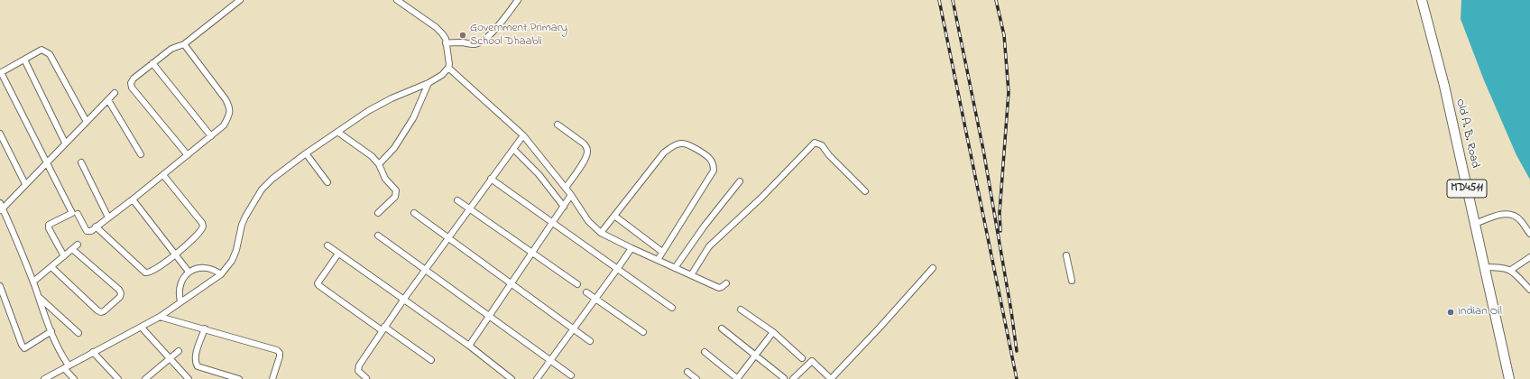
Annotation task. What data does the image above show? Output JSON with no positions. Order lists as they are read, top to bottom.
{
  "streets": {
    "main road": ["Old A. B. Road", "MD4511"]
  },
  "places": ["Government Primary School Dhaabli", "Indian Oil"]
}
